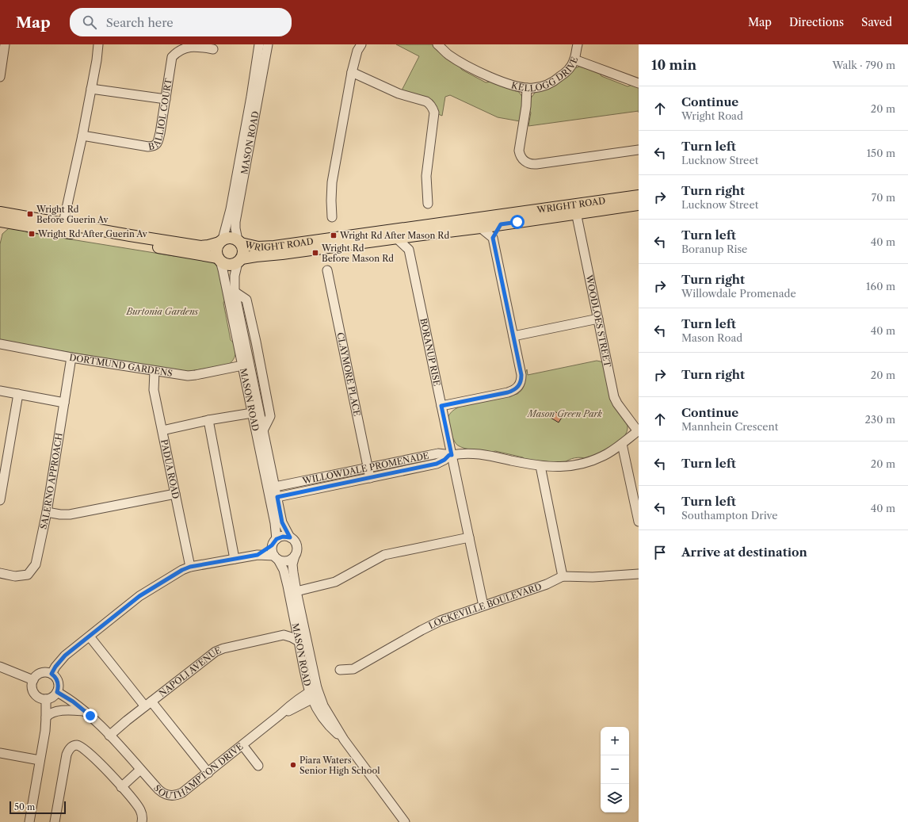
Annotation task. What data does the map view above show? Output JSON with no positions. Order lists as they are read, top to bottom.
{
  "streets": {
    "main road": ["WRIGHT ROAD"],
    "street": [
      "KELLOGG DRIVE",
      "BALLIOL COURT",
      "MASON ROAD",
      "WOODLOES STREET",
      "BORANUP RISE",
      "DORTMUND GARDENS",
      "CLAYMORE PLACE",
      "WILLOWDALE PROMENADE",
      "PADUA ROAD",
      "SALERNO APPROACH",
      "LOCKEVILLE BOULEVARD",
      "NAPOLI AVENUE",
      "SOUTHAMPTON DRIVE"
    ]
  },
  "crossings": [
    ["MASON ROAD", "WRIGHT ROAD"],
    ["MASON ROAD", "DORTMUND GARDENS"],
    ["MASON ROAD", "WILLOWDALE PROMENADE"],
    ["MASON ROAD", "SOUTHAMPTON DRIVE"],
    ["WRIGHT ROAD", "WOODLOES STREET"],
    ["WOODLOES STREET", "WILLOWDALE PROMENADE"],
    ["BORANUP RISE", "WILLOWDALE PROMENADE"],
    ["BORANUP RISE", "LOCKEVILLE BOULEVARD"],
    ["DORTMUND GARDENS", "PADUA ROAD"],
    ["DORTMUND GARDENS", "SALERNO APPROACH"],
    ["CLAYMORE PLACE", "WILLOWDALE PROMENADE"],
    ["NAPOLI AVENUE", "SOUTHAMPTON DRIVE"]
  ],
  "parks": ["Burtonia Gardens", "Mason Green Park"],
  "places": {
    "transit": [
      "Wright Rd Before Guerin Av",
      "Wright Rd After Guerin Av",
      "Wright Rd After Mason Rd",
      "Wright Rd Before Mason Rd"
    ],
    "other": ["Piara Waters Senior High School"]
  },
  "scale_bar": "50 m",
  "page": {
    "header": "Map",
    "search": "Search here",
    "nav": ["Map", "Directions", "Saved"],
    "heading": ["10 min", "Walk · 790 m"],
    "list": [
      ["Continue", "Wright Road", "20 m"],
      ["Turn left", "Lucknow Street", "150 m"],
      ["Turn right", "Lucknow Street", "70 m"],
      ["Turn left", "Boranup Rise", "40 m"],
      ["Turn right", "Willowdale Promenade", "160 m"],
      ["Turn left", "Mason Road", "40 m"],
      ["Turn right", "20 m"],
      ["Continue", "Mannhein Crescent", "230 m"],
      ["Turn left", "20 m"],
      ["Turn left", "Southampton Drive", "40 m"],
      "Arrive at destination"
    ],
    "map_buttons": ["+", "−"],
    "scale": "50 m"
  }
}
